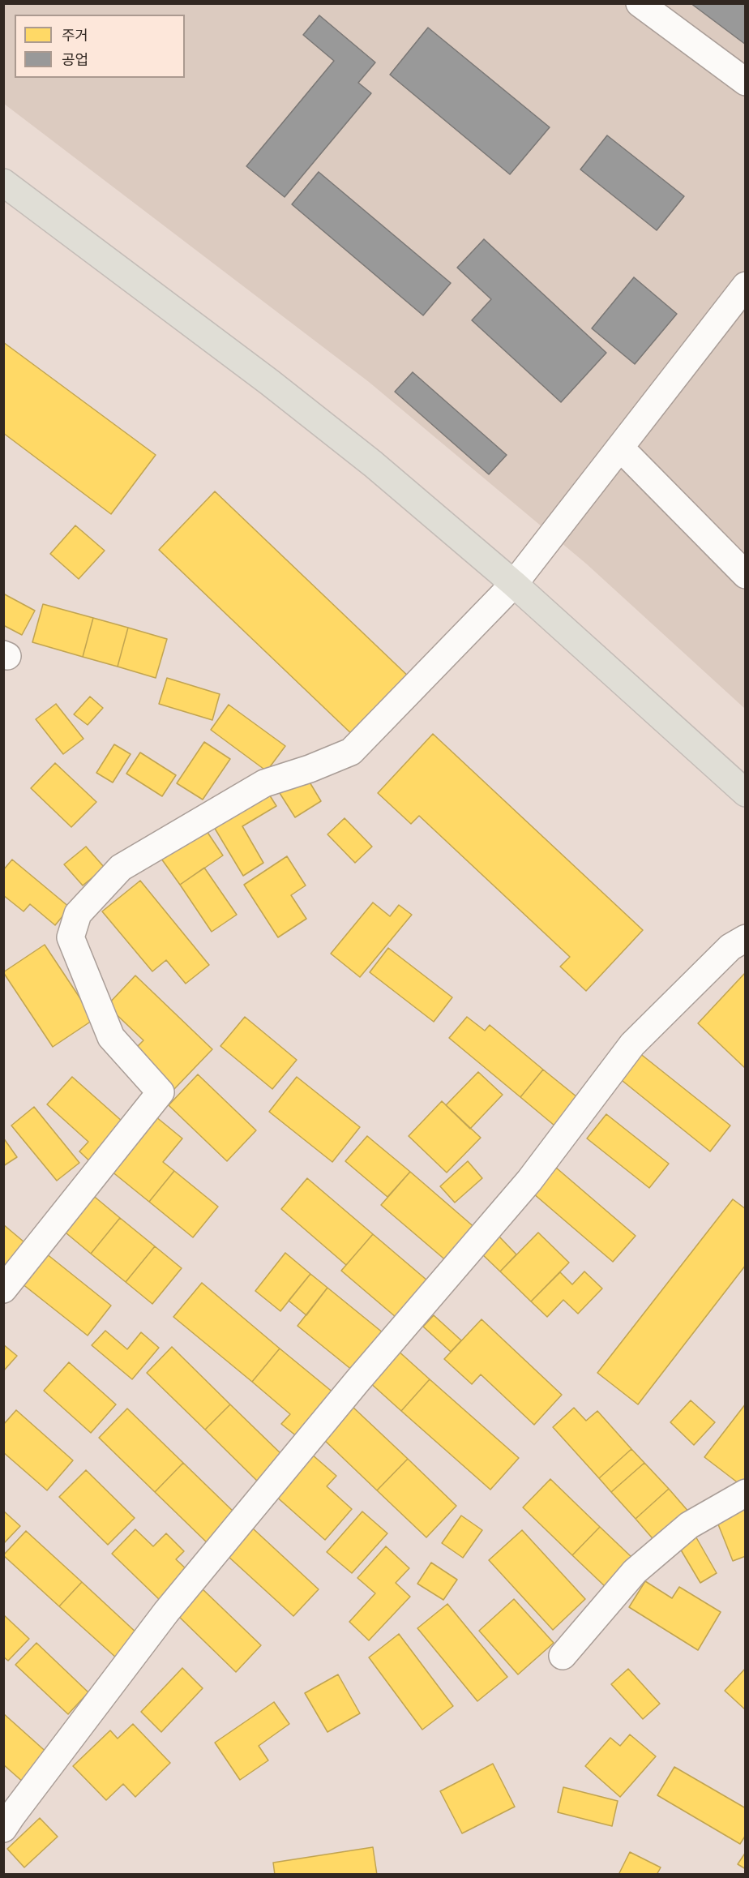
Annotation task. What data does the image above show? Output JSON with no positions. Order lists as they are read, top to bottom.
{
  "legend": ["주거", "공업"]
}
